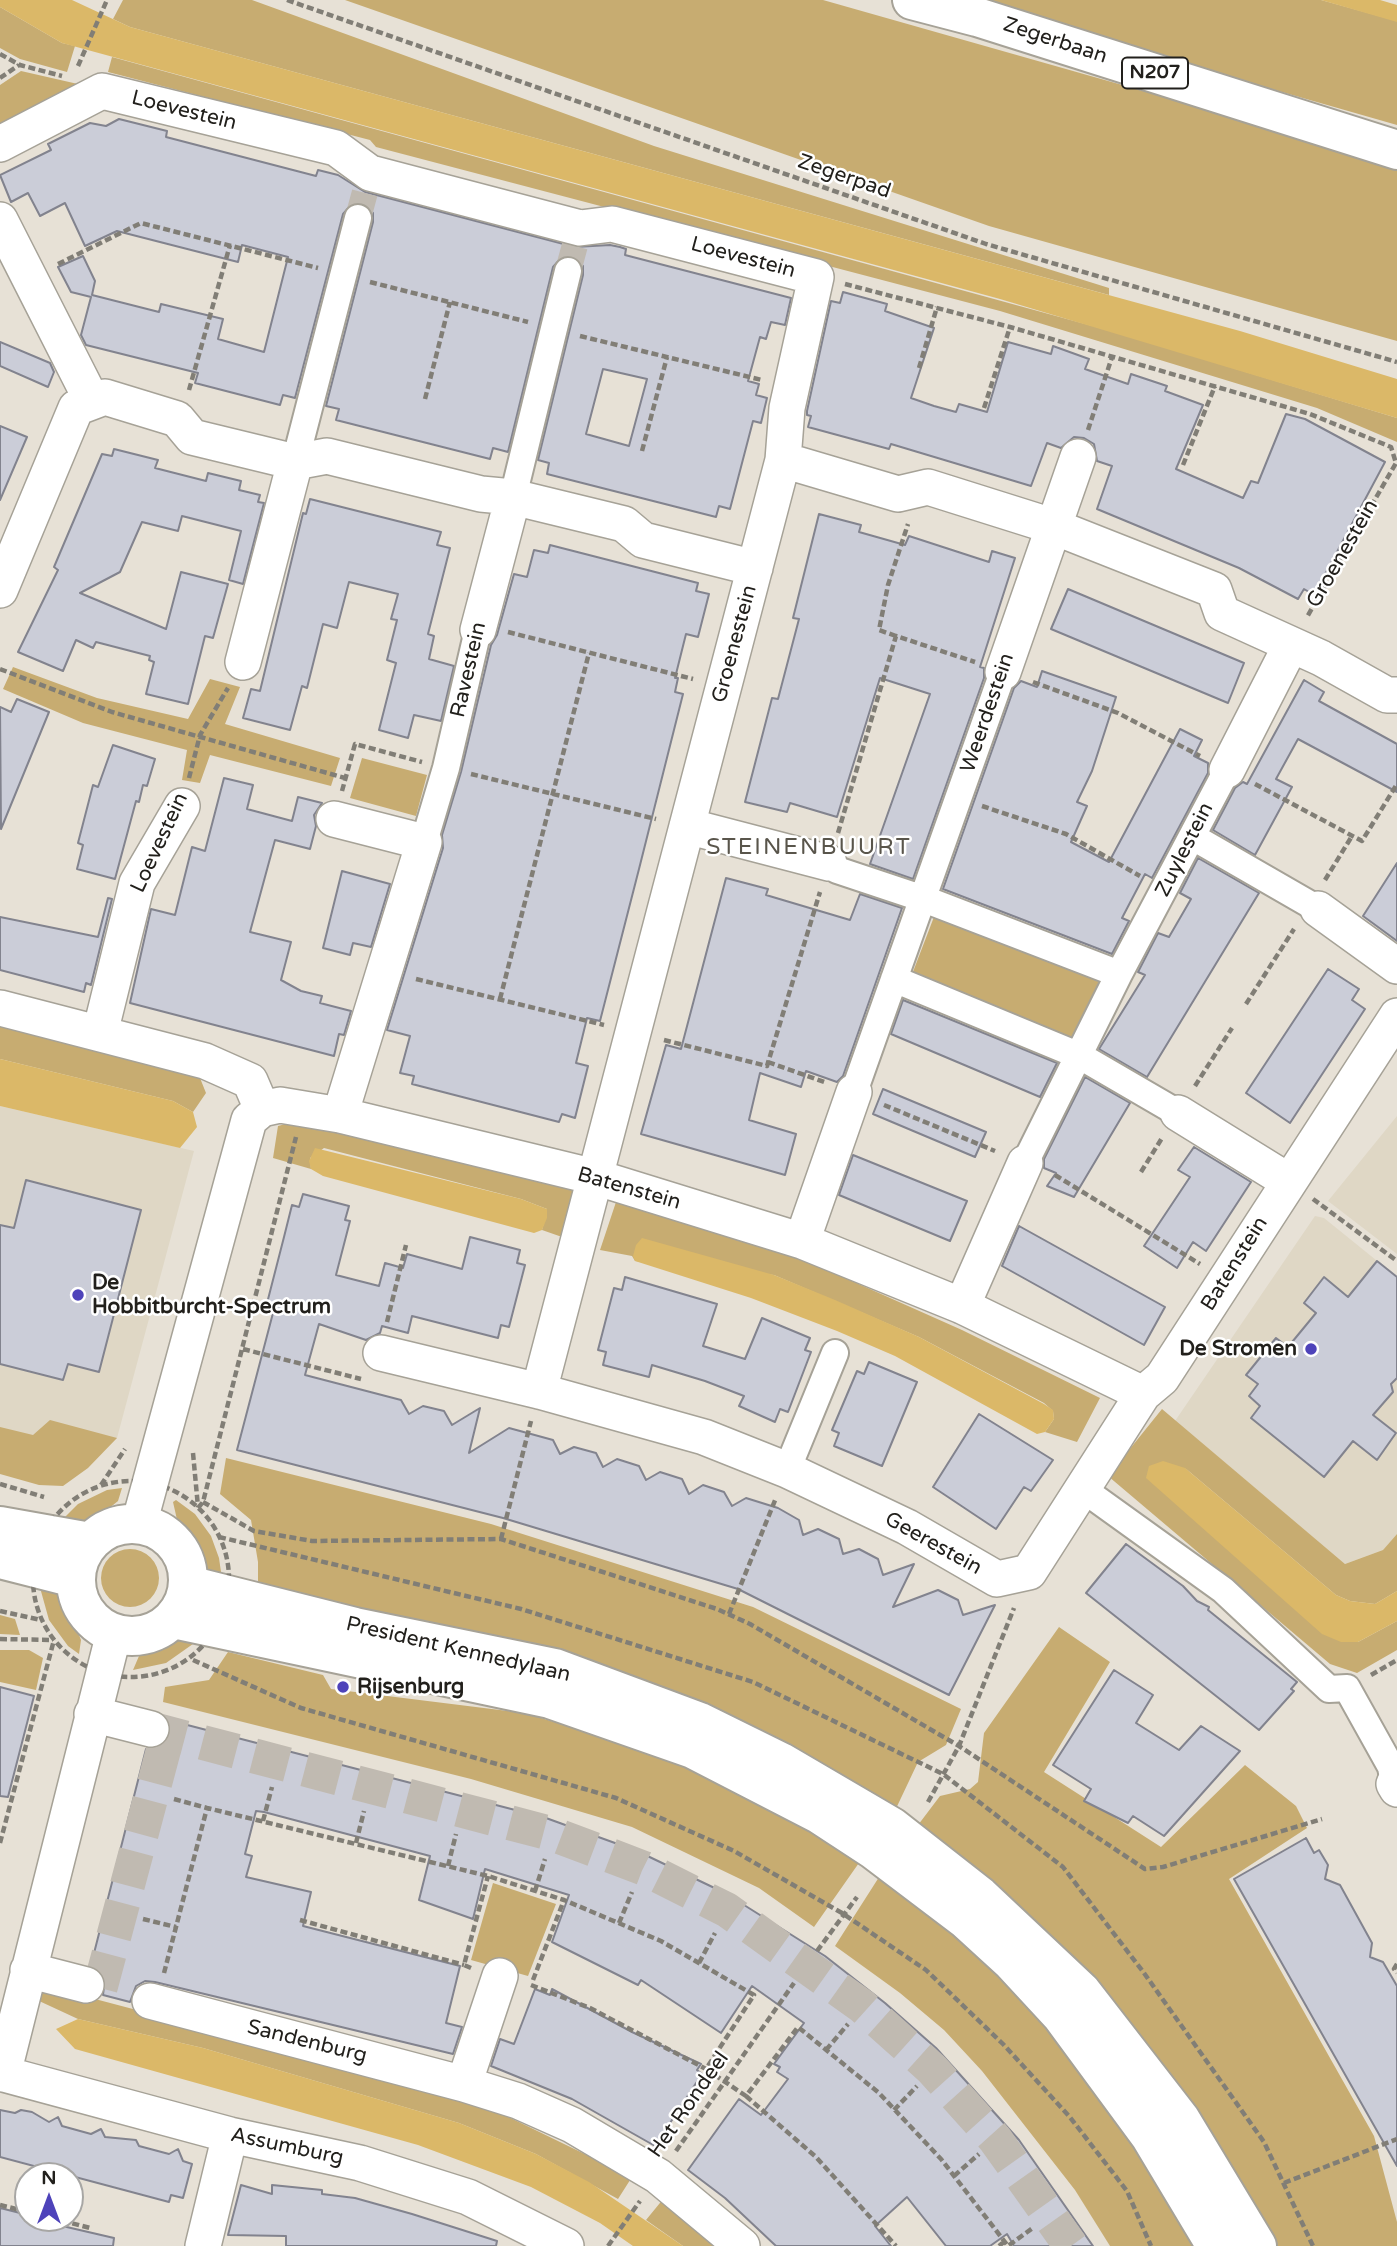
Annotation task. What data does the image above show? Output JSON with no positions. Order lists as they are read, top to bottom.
{
  "streets": {
    "street": [
      "Zegerbaan",
      "N207",
      "Loevestein",
      "Groenestein",
      "Ravestein",
      "Weerdestein",
      "Zuylestein",
      "Batenstein",
      "Geerestein",
      "President Kennedylaan",
      "Sandenburg",
      "Assumburg"
    ],
    "path": ["Zegerpad", "Het Rondeel"]
  },
  "crossings": [
    ["Loevestein", "Groenestein"],
    ["Groenestein", "Zuylestein"],
    ["Groenestein", "Batenstein"],
    ["Ravestein", "Batenstein"],
    ["Weerdestein", "Batenstein"],
    ["Zuylestein", "Batenstein"],
    ["Sandenburg", "Het Rondeel"]
  ],
  "districts": ["STEINENBUURT"],
  "places": ["De Hobbitburcht-Spectrum", "De Stromen", "Rijsenburg"],
  "north": "top"
}
